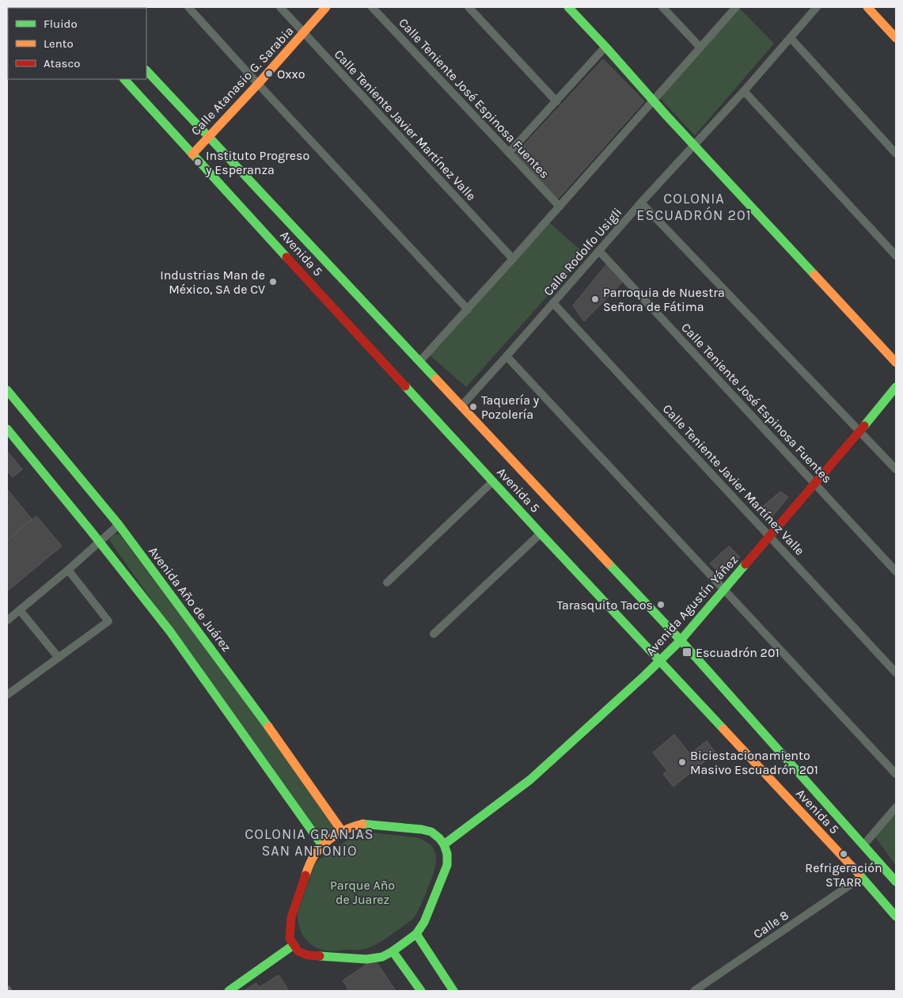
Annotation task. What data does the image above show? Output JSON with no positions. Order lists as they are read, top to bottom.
{
  "streets": {
    "main road": [
      "Calle Atanasio G. Sarabia",
      "Avenida 5",
      "Avenida Año de Juárez",
      "Avenida Agustín Yáñez"
    ],
    "street": [
      "Calle Teniente José Espinosa Fuentes",
      "Calle Teniente Javier Martínez Valle",
      "Calle Rodolfo Usigli",
      "Calle 8"
    ]
  },
  "crossings": [
    ["Calle Atanasio G. Sarabia", "Calle Teniente Javier Martínez Valle"],
    ["Calle Atanasio G. Sarabia", "Avenida 5"],
    ["Calle Teniente José Espinosa Fuentes", "Calle Rodolfo Usigli"],
    ["Calle Teniente José Espinosa Fuentes", "Avenida Agustín Yáñez"],
    ["Calle Teniente Javier Martínez Valle", "Calle Rodolfo Usigli"],
    ["Calle Teniente Javier Martínez Valle", "Avenida Agustín Yáñez"],
    ["Calle Rodolfo Usigli", "Avenida 5"],
    ["Avenida 5", "Avenida Agustín Yáñez"],
    ["Avenida 5", "Calle 8"]
  ],
  "districts": ["COLONIA ESCUADRÓN 201", "COLONIA GRANJAS SAN ANTONIO"],
  "parks": ["Parque Año de Juarez"],
  "places": {
    "other": [
      "Oxxo",
      "Instituto Progreso y Esperanza",
      "Industrias Man de México, SA de CV",
      "Parroquia de Nuestra Señora de Fátima",
      "Taquería y Pozolería",
      "Tarasquito Tacos",
      "Biciestacionamiento Masivo Escuadrón 201",
      "Refrigeración STARR"
    ],
    "transit": ["Escuadrón 201"]
  },
  "legend": ["Fluido", "Lento", "Atasco"]
}
